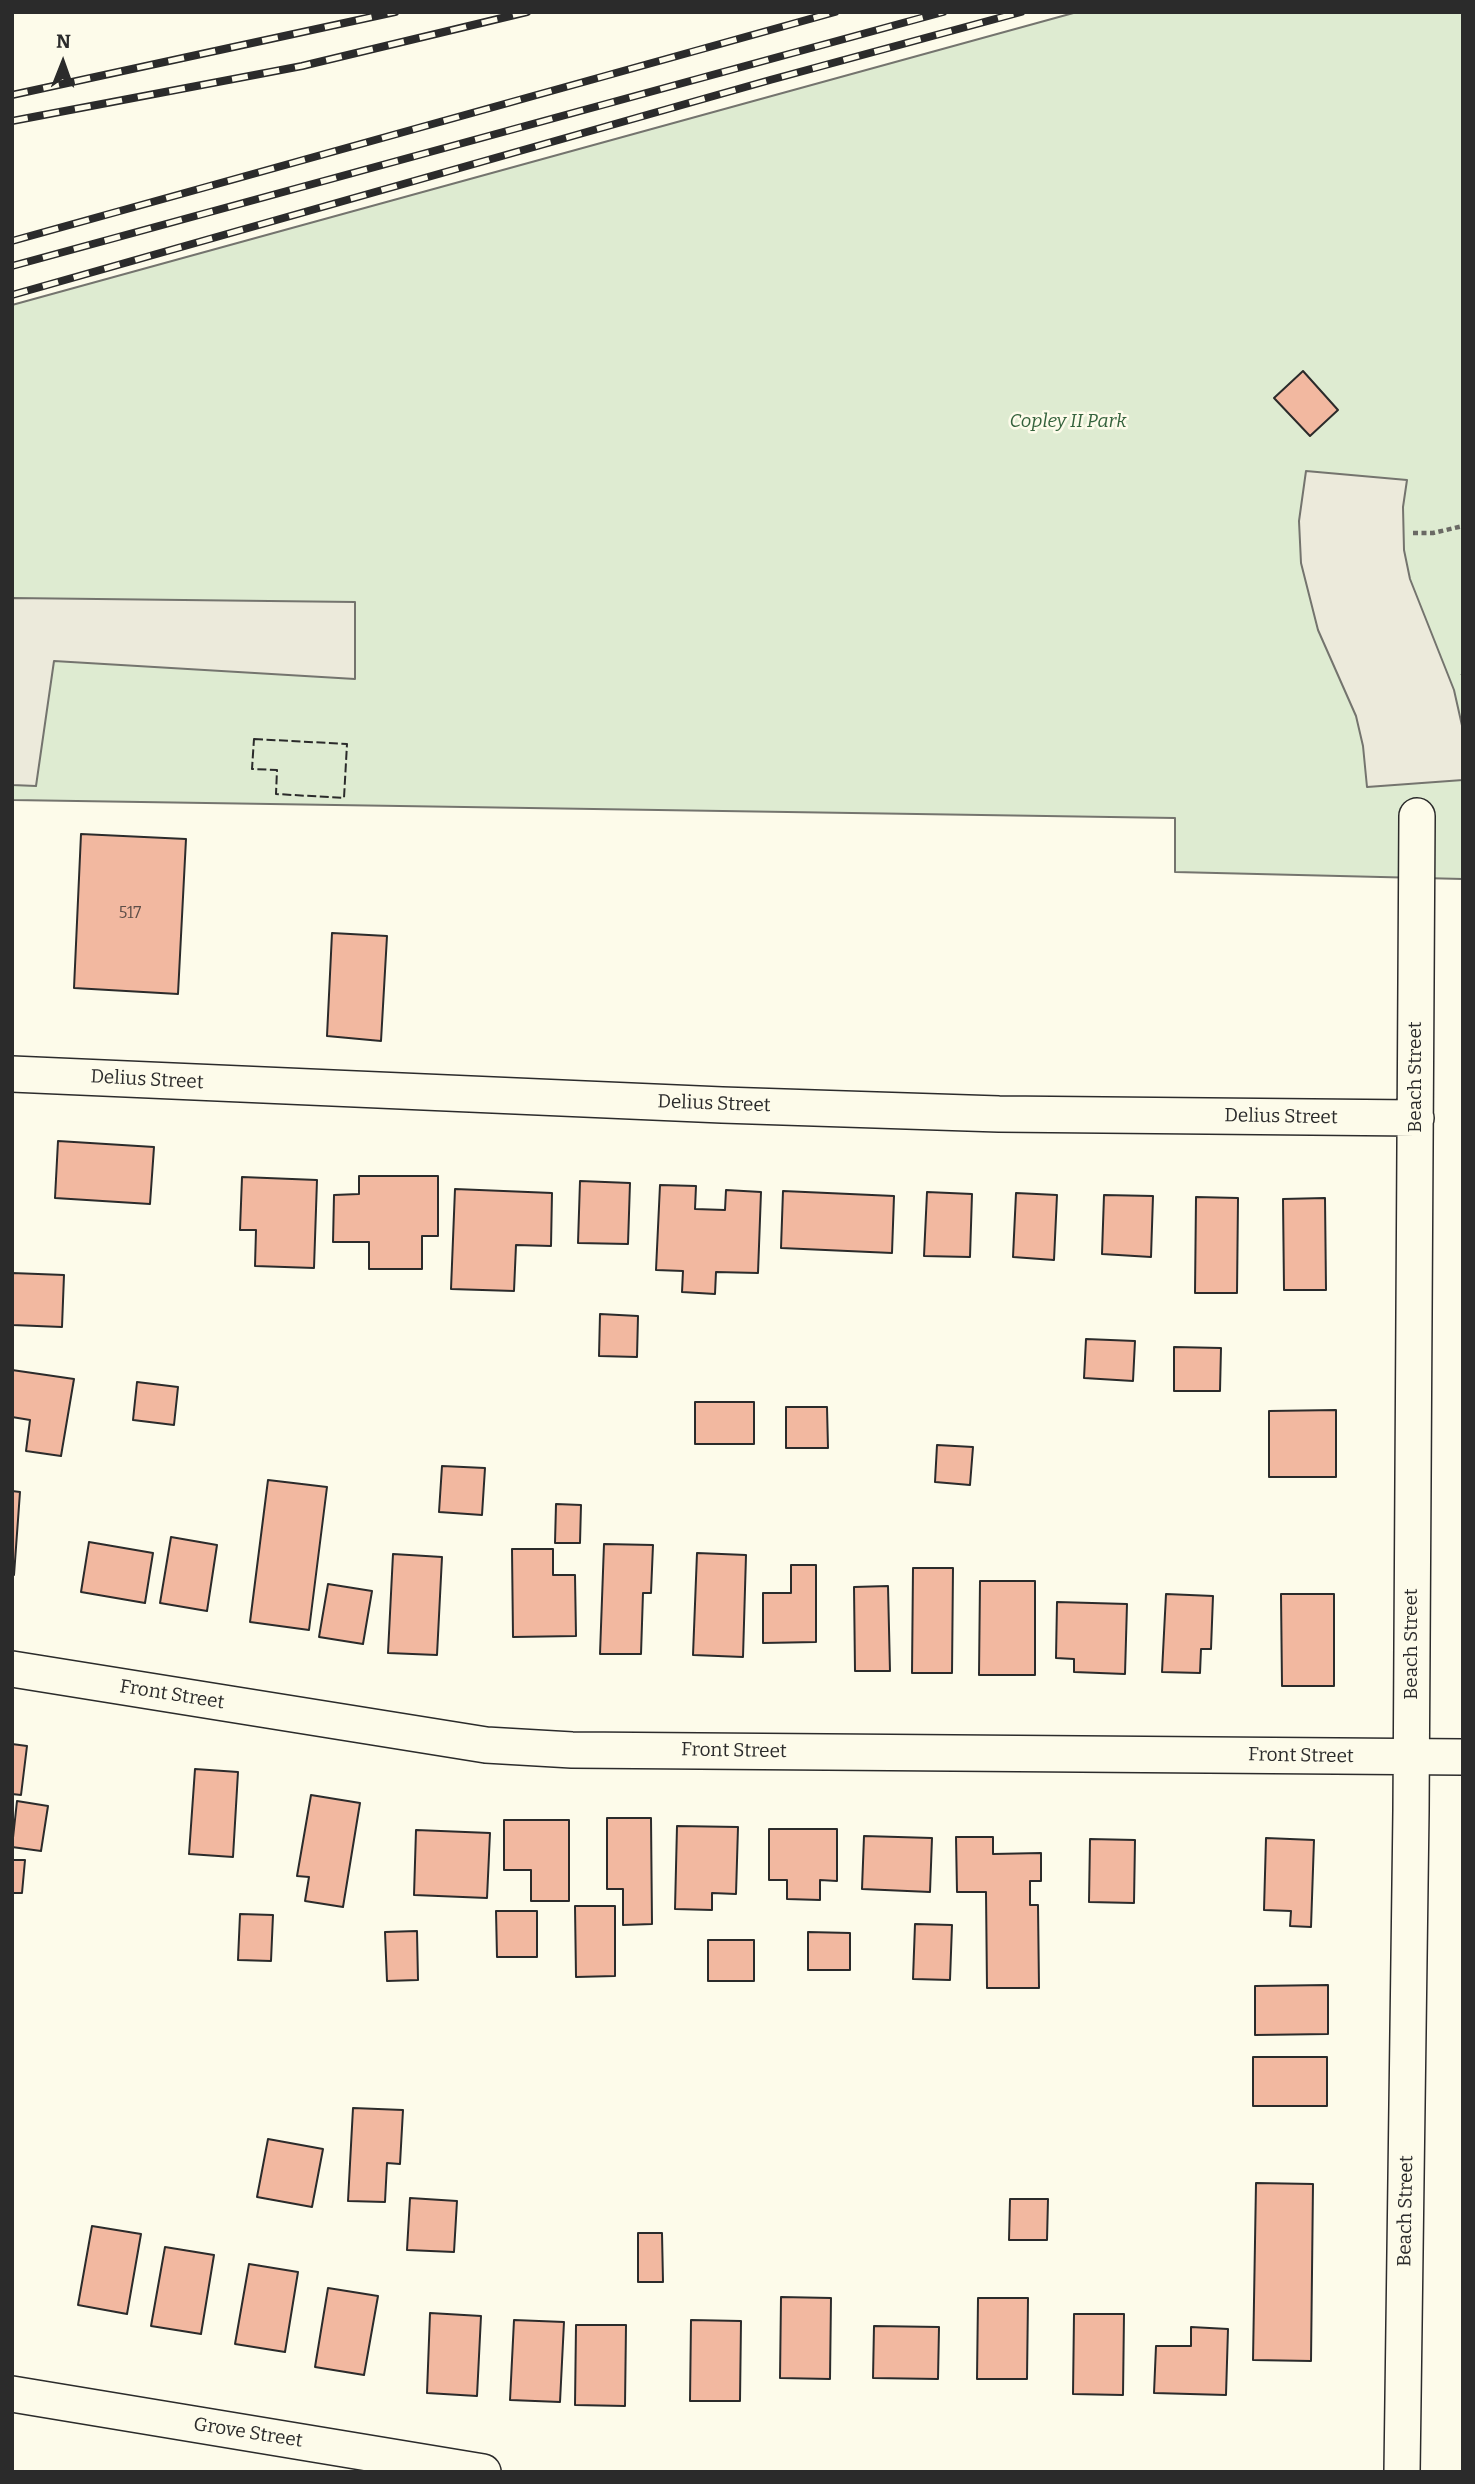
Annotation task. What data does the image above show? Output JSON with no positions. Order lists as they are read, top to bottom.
{
  "streets": {
    "street": [
      "Beach Street",
      "Delius Street",
      "Front Street",
      "Grove Street"
    ]
  },
  "crossings": [
    ["Beach Street", "Delius Street"],
    ["Beach Street", "Front Street"]
  ],
  "parks": ["Copley II Park"],
  "house_numbers": ["517"],
  "north": "top"
}
